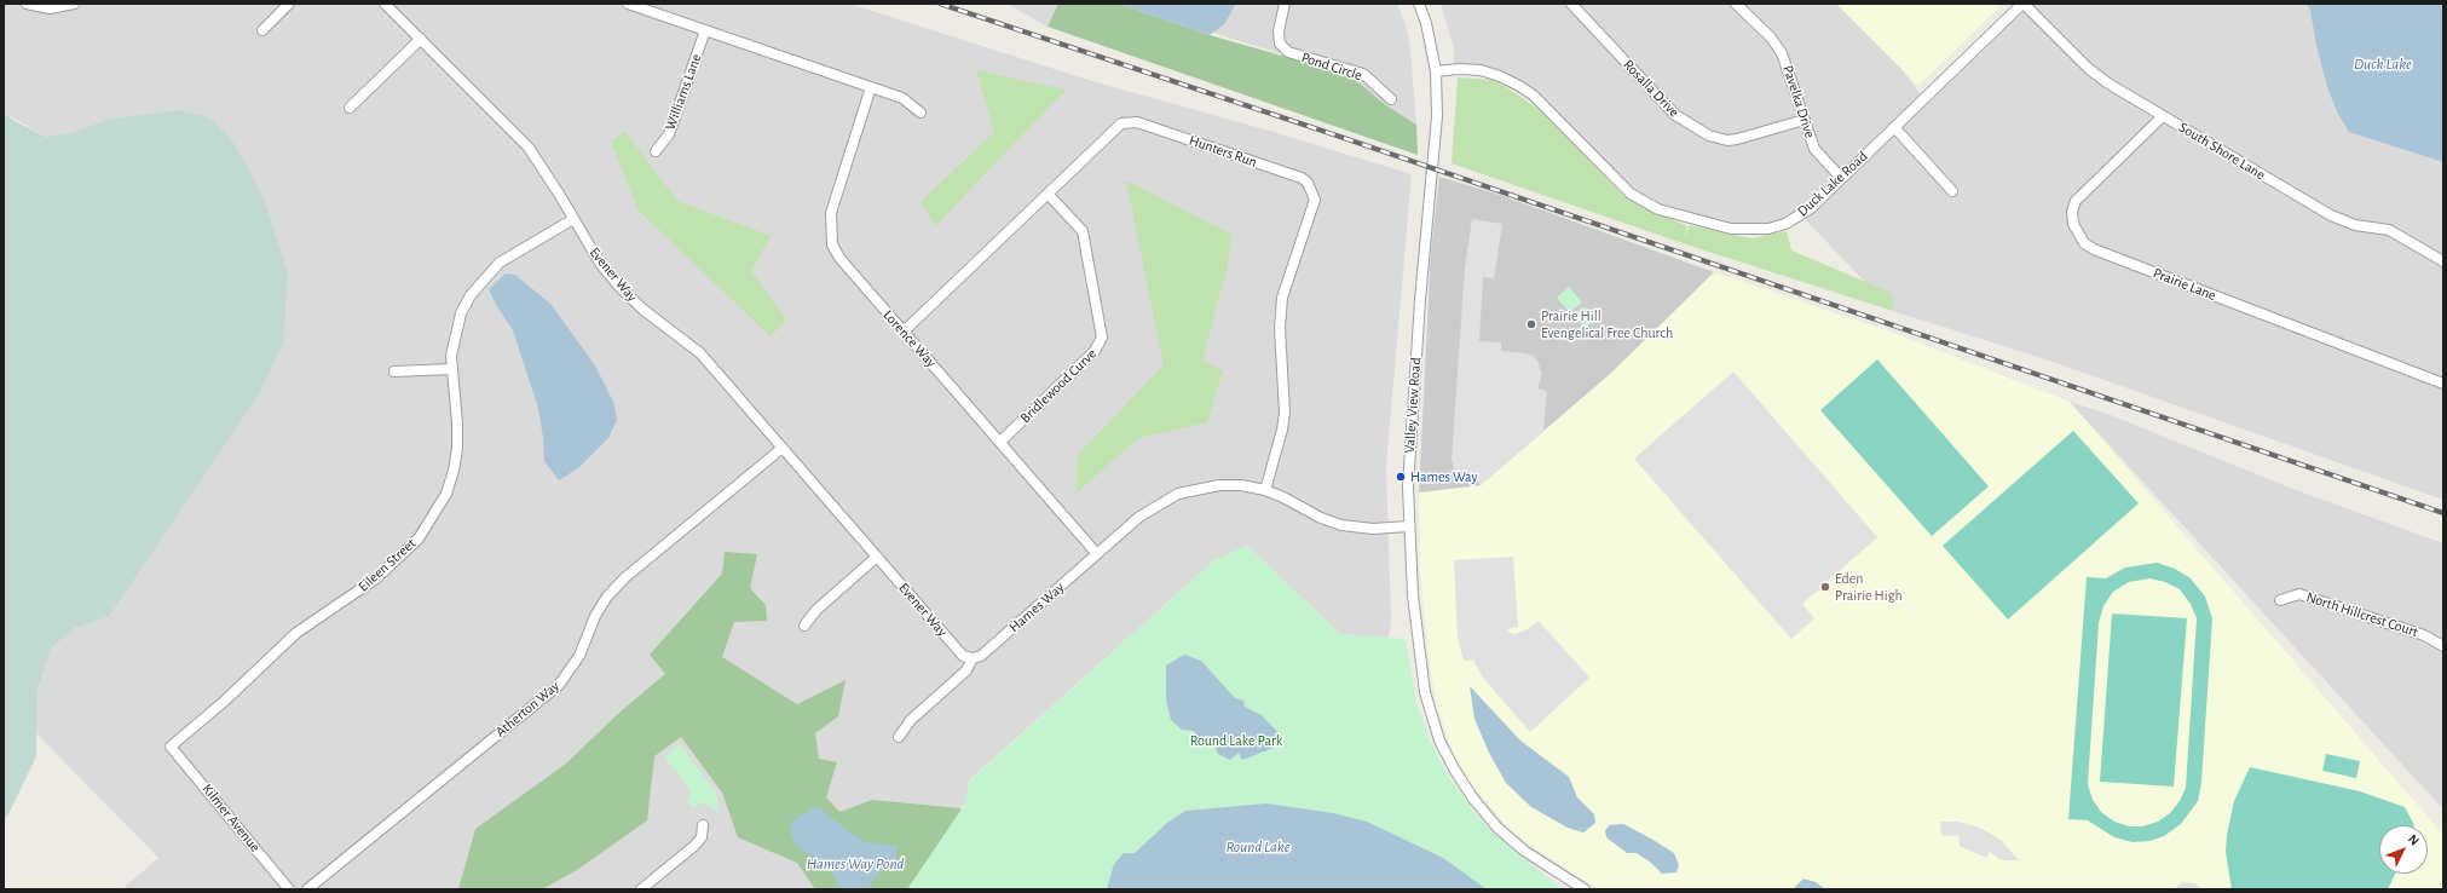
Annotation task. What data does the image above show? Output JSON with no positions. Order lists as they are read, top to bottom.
{
  "streets": {
    "street": [
      "Pond Circle",
      "Rosalla Drive",
      "Williams Lane",
      "Pavelka Drive",
      "Hunters Run",
      "South Shore Lane",
      "Duck Lake Road",
      "Evener Way",
      "Prairie Lane",
      "Lorence Way",
      "Bridlewood Curve",
      "Valley View Road",
      "Eileen Street",
      "Hames Way",
      "North Hillcrest Court",
      "Atherton Way",
      "Kilmer Avenue"
    ]
  },
  "crossings": [
    ["Rosalla Drive", "Pavelka Drive"],
    ["Pavelka Drive", "Duck Lake Road"],
    ["Hunters Run", "Lorence Way"],
    ["Hunters Run", "Bridlewood Curve"],
    ["Hunters Run", "Hames Way"],
    ["South Shore Lane", "Duck Lake Road"],
    ["South Shore Lane", "Prairie Lane"],
    ["Duck Lake Road", "Valley View Road"],
    ["Evener Way", "Eileen Street"],
    ["Evener Way", "Hames Way"],
    ["Evener Way", "Atherton Way"],
    ["Lorence Way", "Bridlewood Curve"],
    ["Lorence Way", "Hames Way"],
    ["Valley View Road", "Hames Way"],
    ["Eileen Street", "Kilmer Avenue"]
  ],
  "water": ["Duck Lake", "Round Lake", "Hames Way Pond"],
  "parks": ["Round Lake Park"],
  "places": ["Prairie Hill Evengelical Free Church", "Hames Way", "Eden Prairie High"],
  "north": "top right"
}
